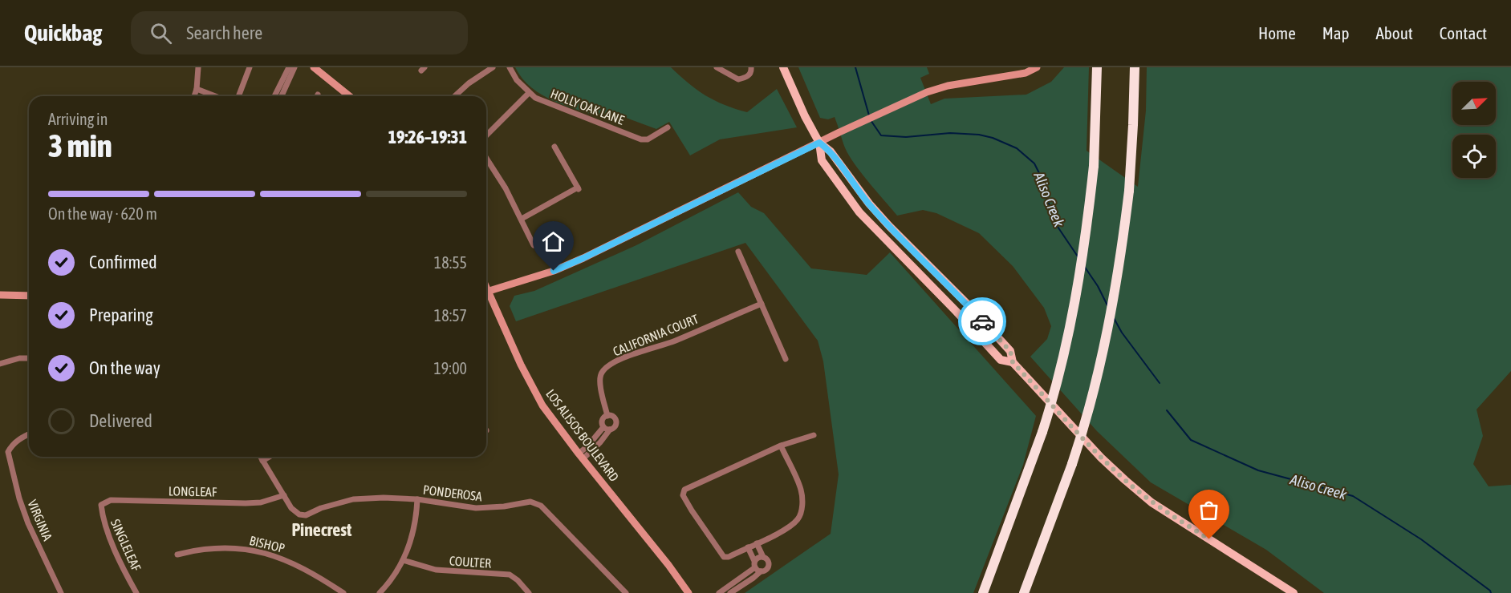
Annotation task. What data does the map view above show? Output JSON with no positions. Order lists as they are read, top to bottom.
{
  "streets": {
    "main road": ["LOS ALISOS BOULEVARD"],
    "street": [
      "HOLLY OAK LANE",
      "CALIFORNIA COURT",
      "LONGLEAF",
      "PONDEROSA",
      "VIRGINIA",
      "BISHOP",
      "SINGLELEAF",
      "COULTER"
    ]
  },
  "crossings": [
    ["LONGLEAF", "PONDEROSA"],
    ["LONGLEAF", "SINGLELEAF"]
  ],
  "districts": ["Pinecrest"],
  "water": ["Aliso Creek"],
  "north": "top right",
  "page": {
    "header": "Quickbag",
    "search": "Search here",
    "nav": [
      "Home",
      "Map",
      "About",
      "Contact"
    ],
    "heading": ["3 min", "Arriving in", "19:26–19:31"],
    "bar": "On the way · 620 m",
    "list": [
      ["Confirmed", "18:55"],
      ["Preparing", "18:57"],
      ["On the way", "19:00"],
      "Delivered"
    ]
  }
}
